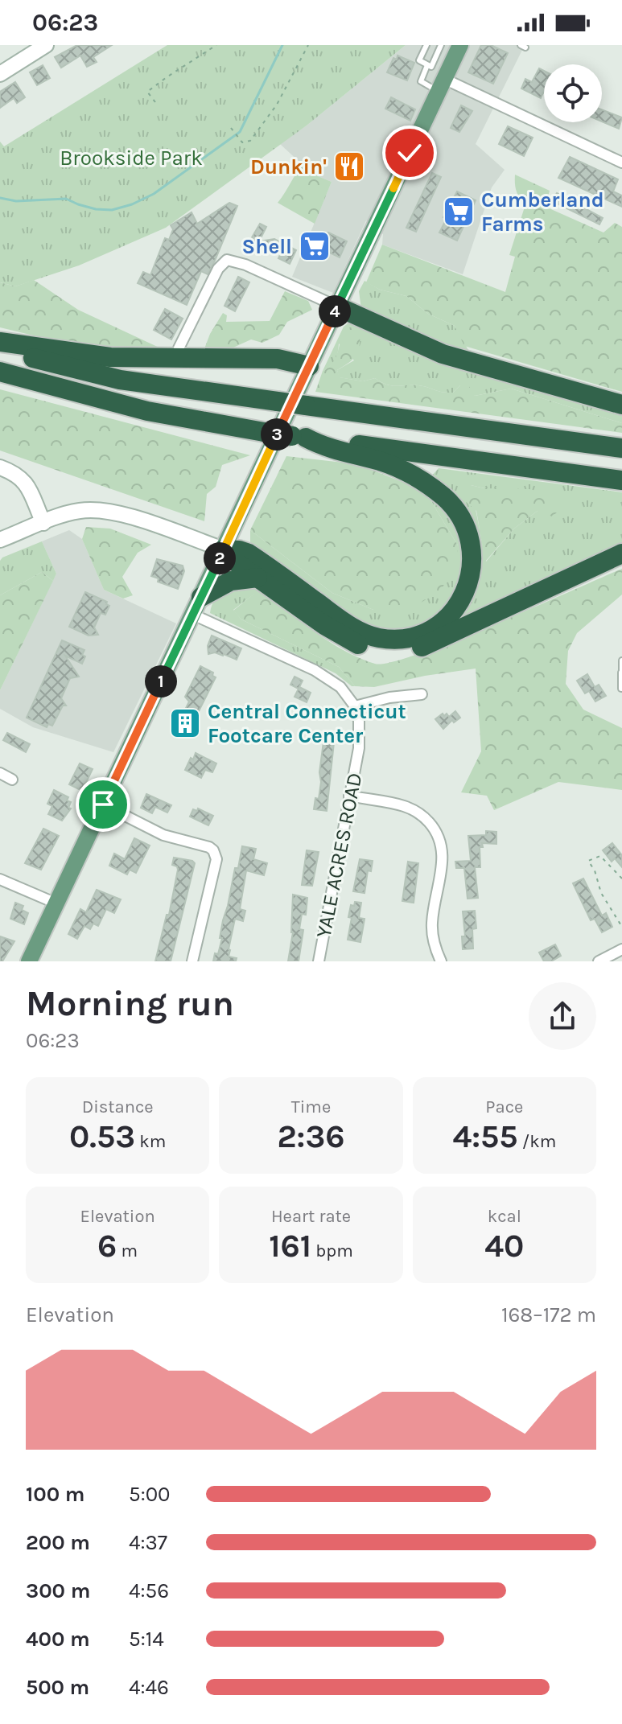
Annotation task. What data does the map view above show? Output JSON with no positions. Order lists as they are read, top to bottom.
{
  "streets": {
    "street": ["YALE ACRES ROAD"]
  },
  "parks": ["Brookside Park"],
  "places": {
    "restaurant": ["Dunkin'"],
    "supermarket": ["Cumberland Farms", "Shell"],
    "building": ["Central Connecticut Footcare Center"]
  },
  "page": {
    "status": "06:23",
    "pins": [
      "4",
      "3",
      "2",
      "1"
    ],
    "heading": ["Morning run", "06:23"],
    "stats": [
      ["Distance", "0.53 km"],
      ["Time", "2:36"],
      ["Pace", "4:55 /km"],
      ["Elevation", "6 m"],
      ["Heart rate", "161 bpm"],
      ["kcal", "40"]
    ],
    "chart": ["Elevation", "168–172 m"],
    "list": [
      {
        "name": "100 m",
        "note": "5:00"
      },
      {
        "name": "200 m",
        "note": "4:37"
      },
      {
        "name": "300 m",
        "note": "4:56"
      },
      {
        "name": "400 m",
        "note": "5:14"
      },
      {
        "name": "500 m",
        "note": "4:46"
      }
    ]
  }
}
